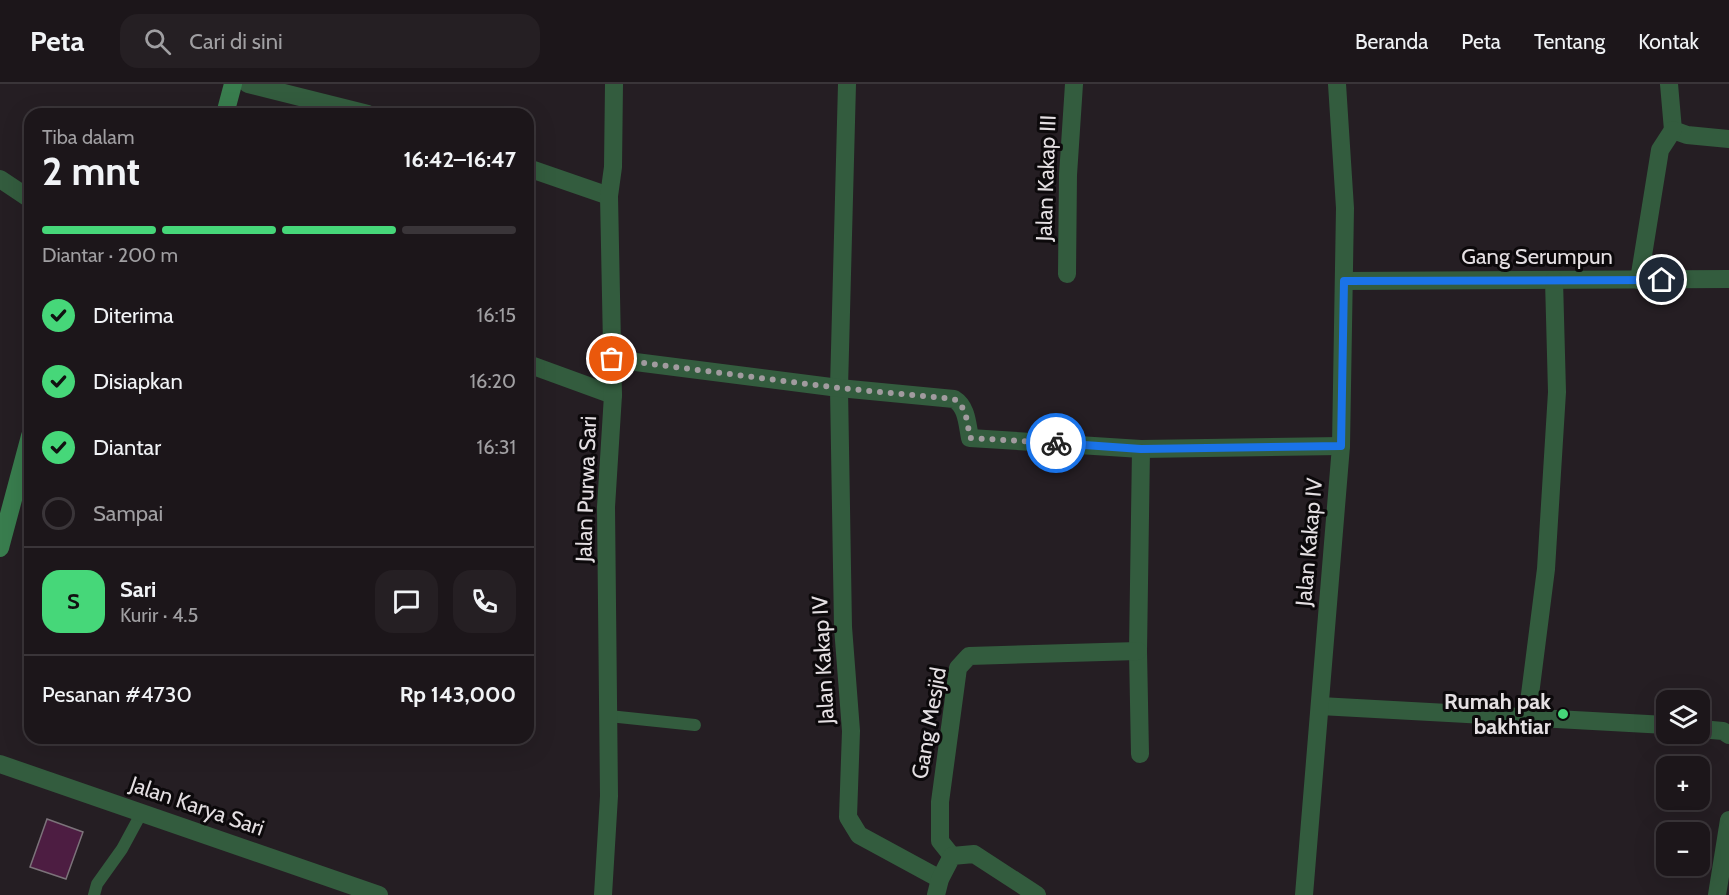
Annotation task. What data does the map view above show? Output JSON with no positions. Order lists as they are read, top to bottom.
{
  "streets": {
    "street": [
      "Jalan Kakap III",
      "Gang Serumpun",
      "Jalan Purwa Sari",
      "Jalan Kakap IV",
      "Gang Mesjid",
      "Jalan Karya Sari"
    ]
  },
  "crossings": [
    ["Gang Serumpun", "Jalan Kakap IV"]
  ],
  "places": ["Rumah pak bakhtiar"],
  "page": {
    "header": "Peta",
    "search": "Cari di sini",
    "nav": [
      "Beranda",
      "Peta",
      "Tentang",
      "Kontak"
    ],
    "heading": ["2 mnt", "Tiba dalam", "16:42–16:47"],
    "panel": [
      "Sari",
      "Kurir · 4.5",
      "Pesanan #4730",
      "Rp 143,000"
    ],
    "bar": "Diantar · 200 m",
    "list": [
      ["Diterima", "16:15"],
      ["Disiapkan", "16:20"],
      ["Diantar", "16:31"],
      "Sampai"
    ],
    "round": "S",
    "map_buttons": ["+", "−"]
  }
}
